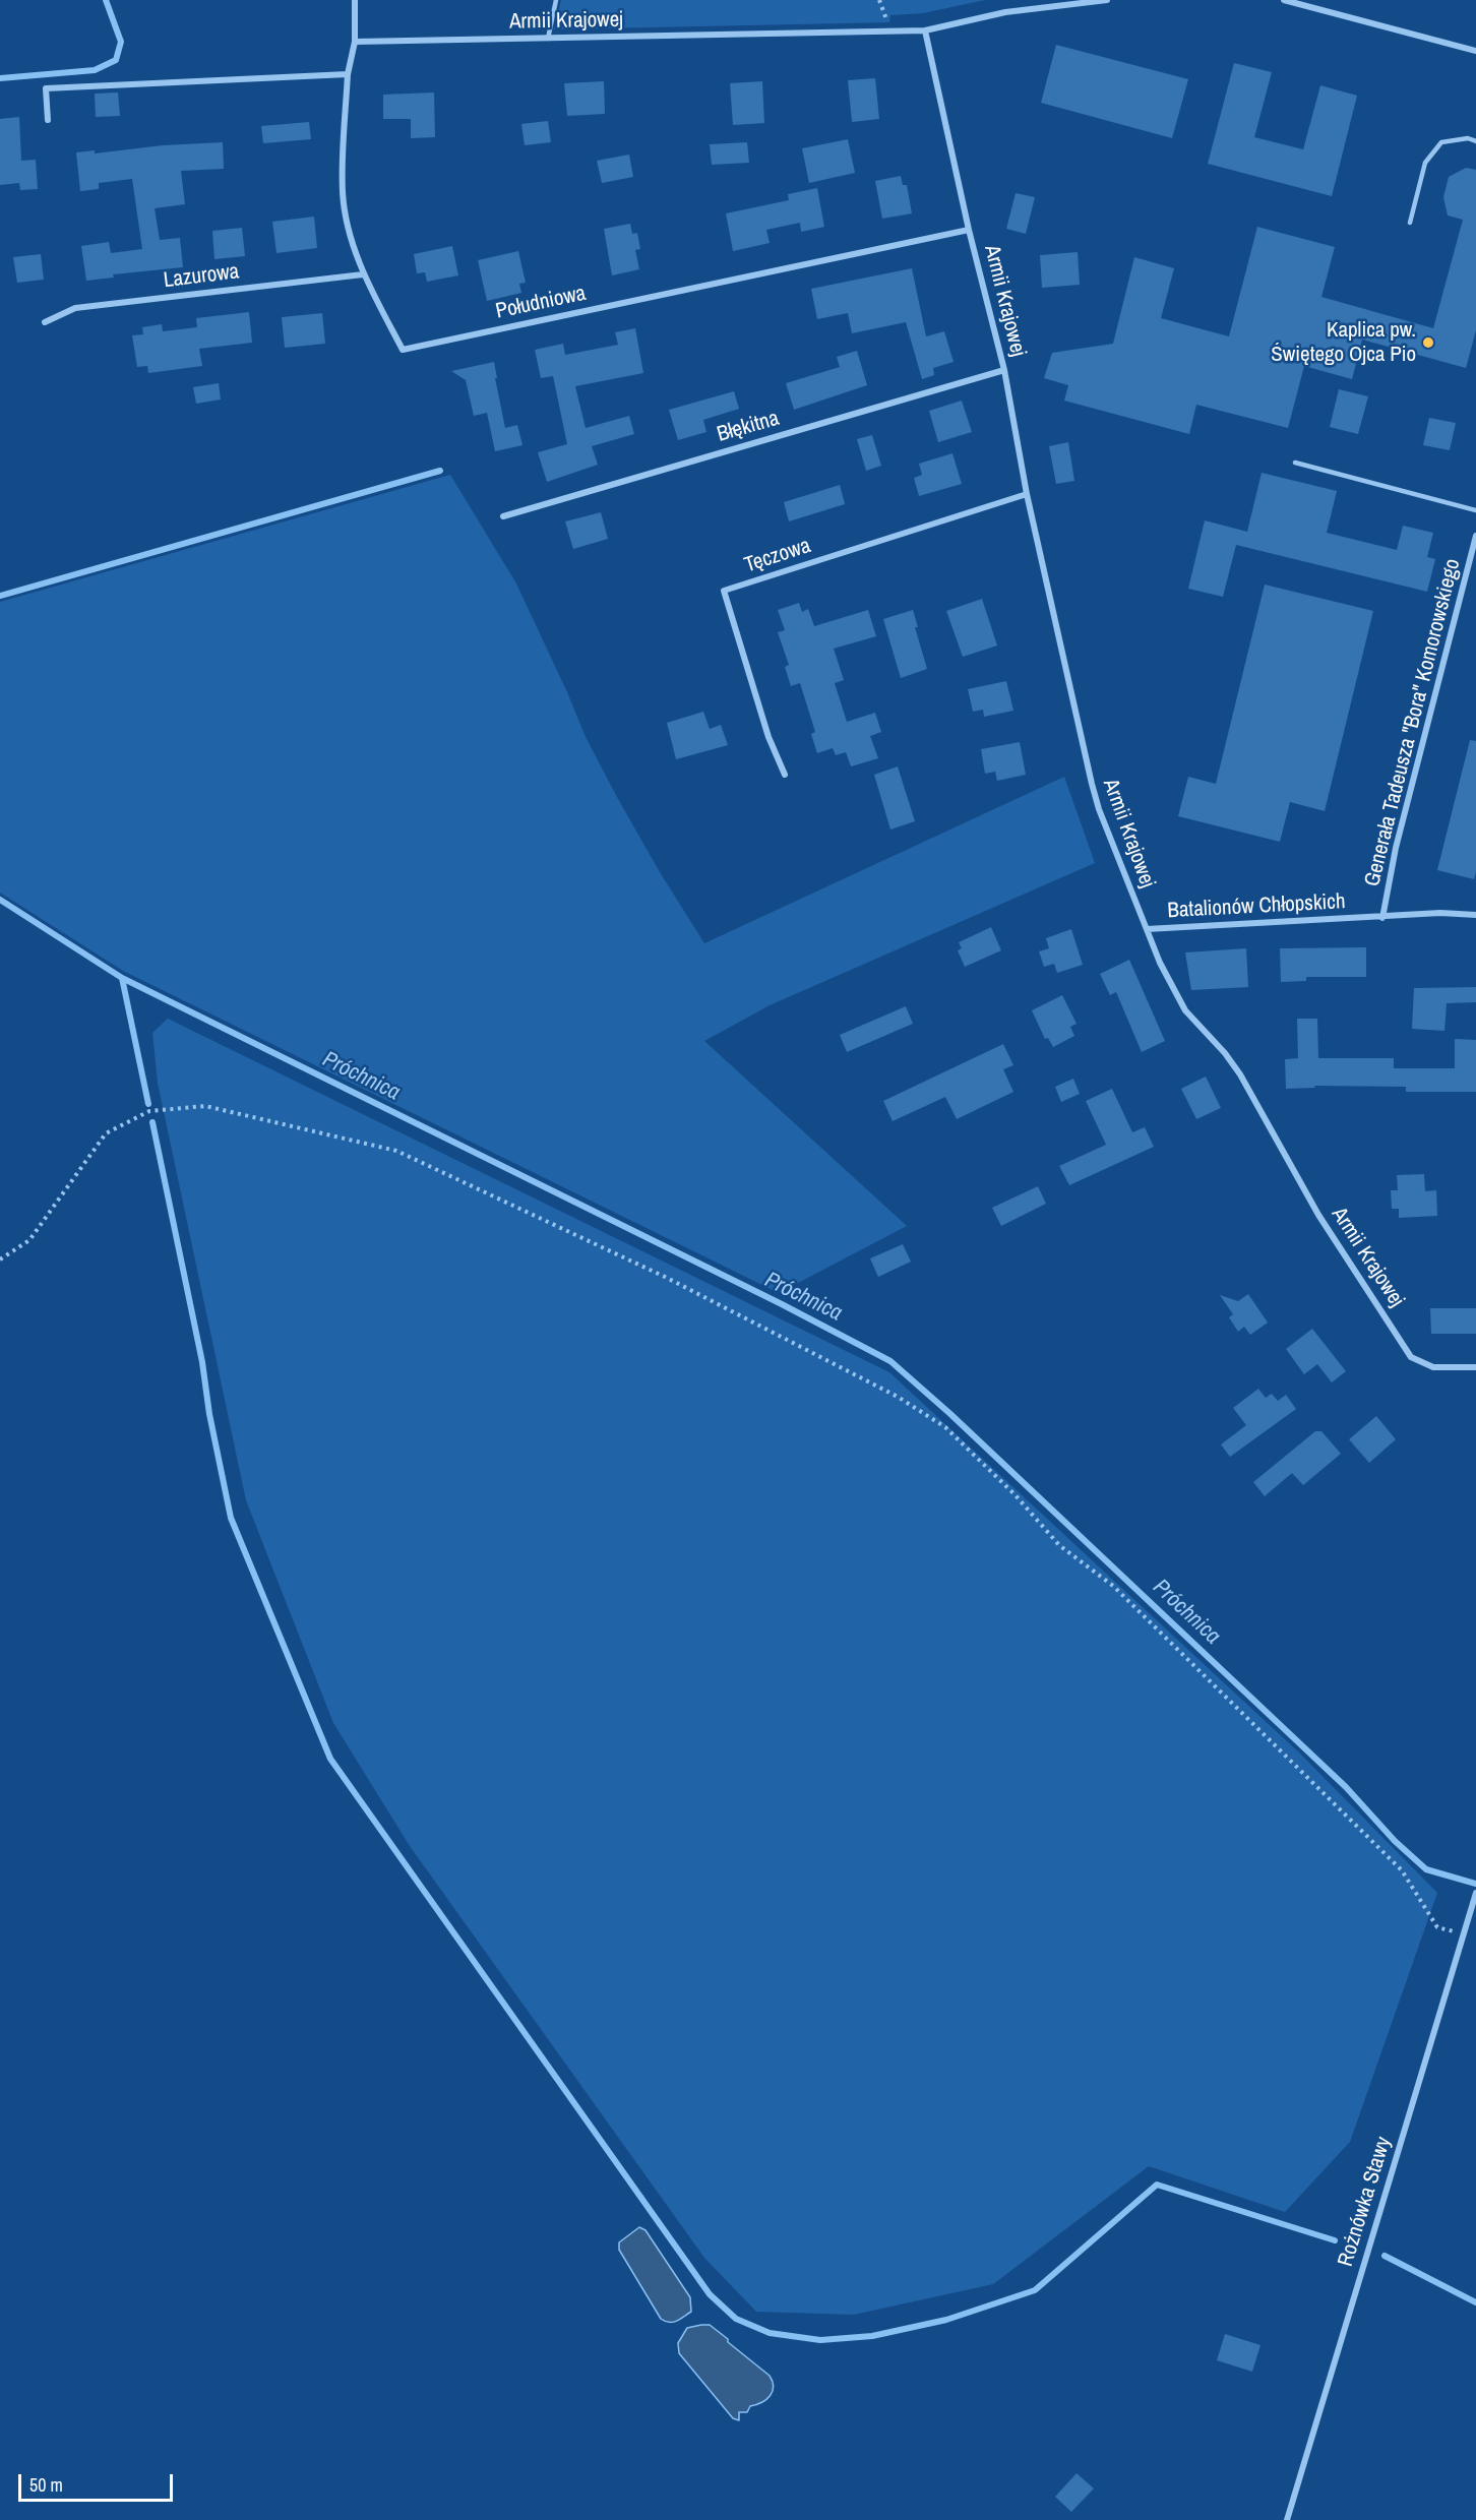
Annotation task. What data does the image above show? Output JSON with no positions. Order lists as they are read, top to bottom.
{
  "streets": {
    "street": [
      "Armii Krajowej",
      "Lazurowa",
      "Południowa",
      "Błękitna",
      "Tęczowa",
      "Generała Tadeusza \"Bora\" Komorowskiego",
      "Batalionów Chłopskich",
      "Rożnówka Stawy"
    ]
  },
  "crossings": [
    ["Armii Krajowej", "Południowa"],
    ["Armii Krajowej", "Błękitna"],
    ["Armii Krajowej", "Tęczowa"],
    ["Armii Krajowej", "Batalionów Chłopskich"],
    ["Lazurowa", "Południowa"],
    ["Generała Tadeusza \"Bora\" Komorowskiego", "Batalionów Chłopskich"]
  ],
  "water": ["Próchnica"],
  "places": ["Kaplica pw. Świętego Ojca Pio"],
  "scale_bar": "50 m"
}
